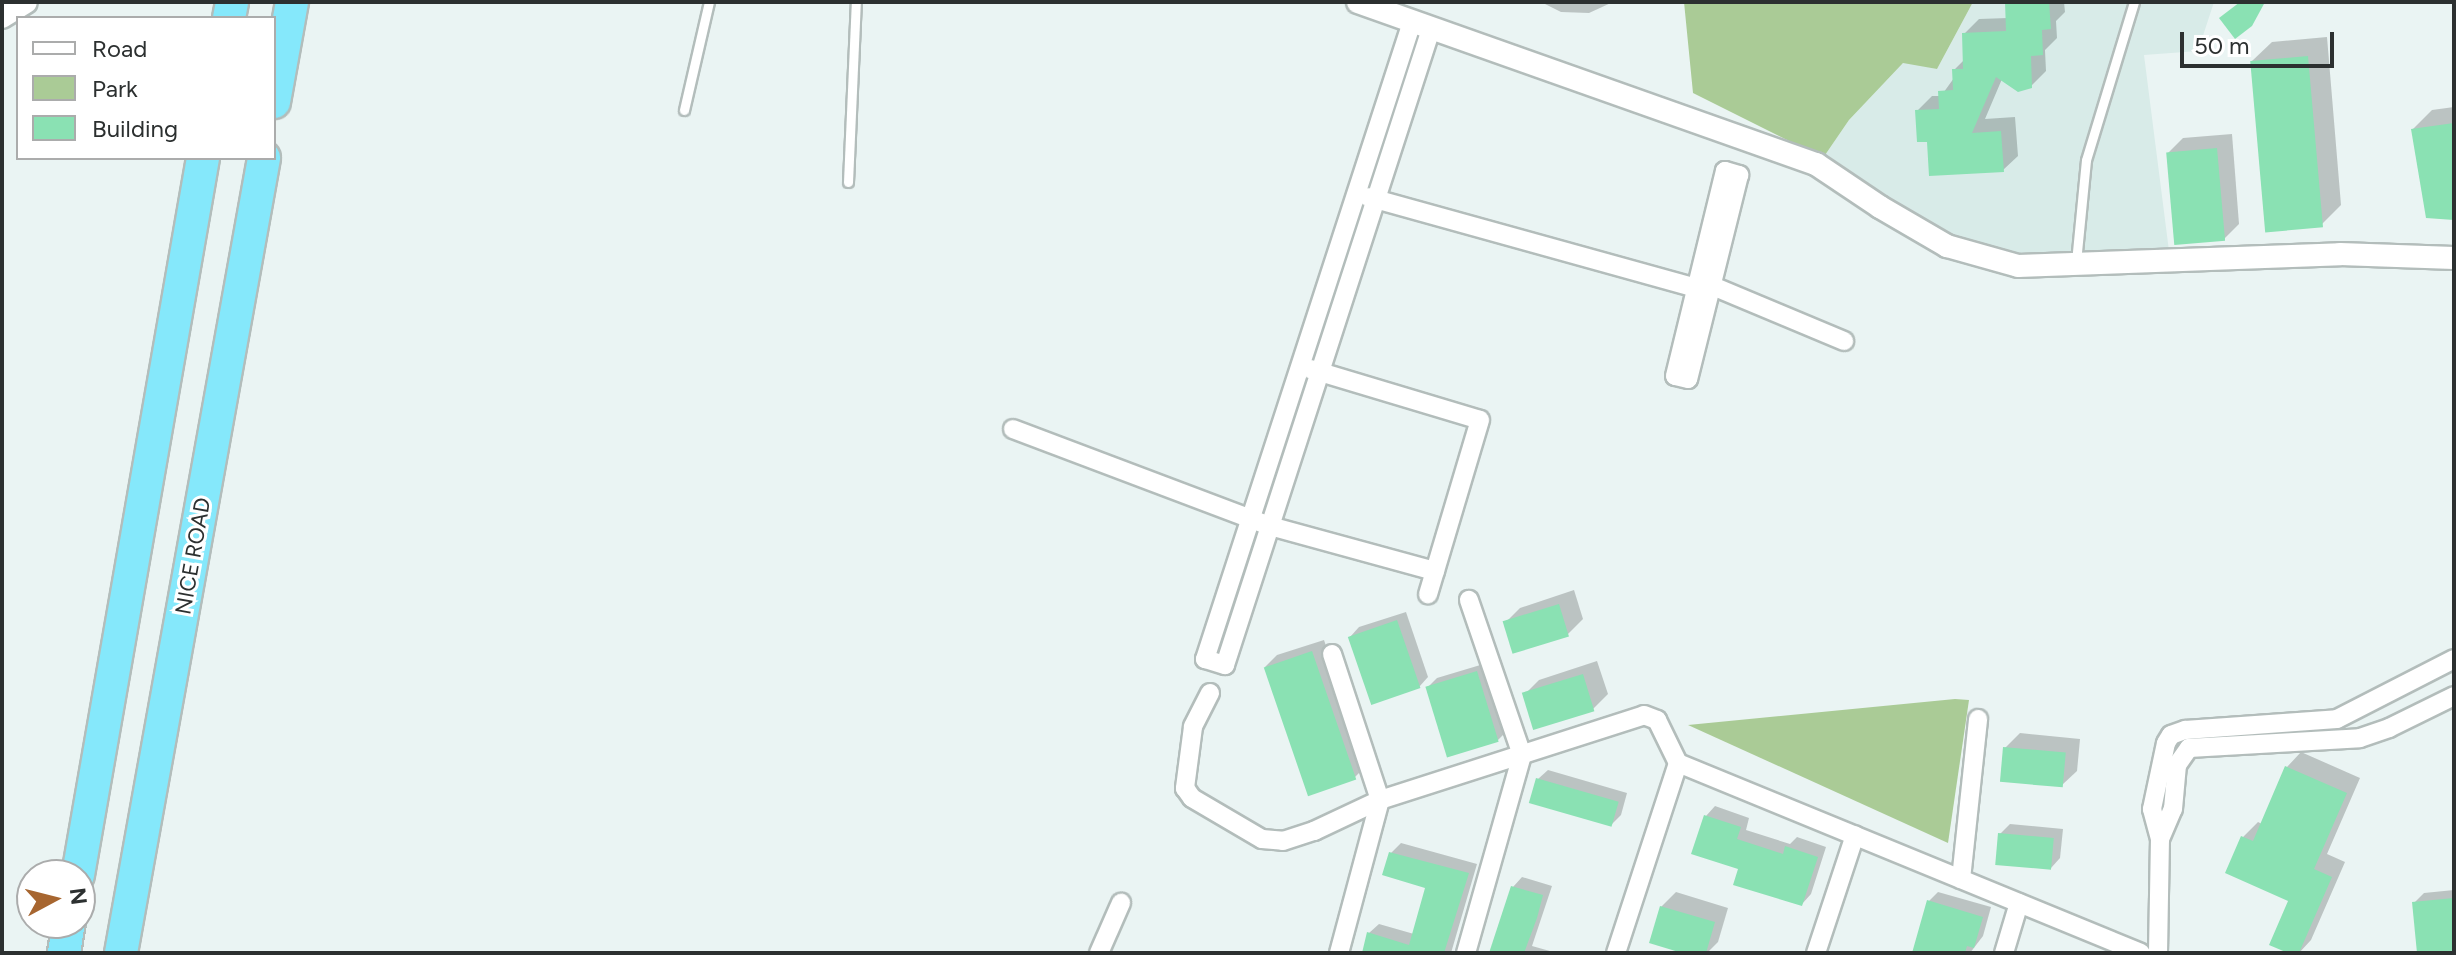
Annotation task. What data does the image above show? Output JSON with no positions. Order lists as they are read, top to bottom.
{
  "streets": {
    "highway": ["NICE ROAD"]
  },
  "legend": ["Road", "Park", "Building"],
  "scale_bar": "50 m",
  "north": "right"
}
